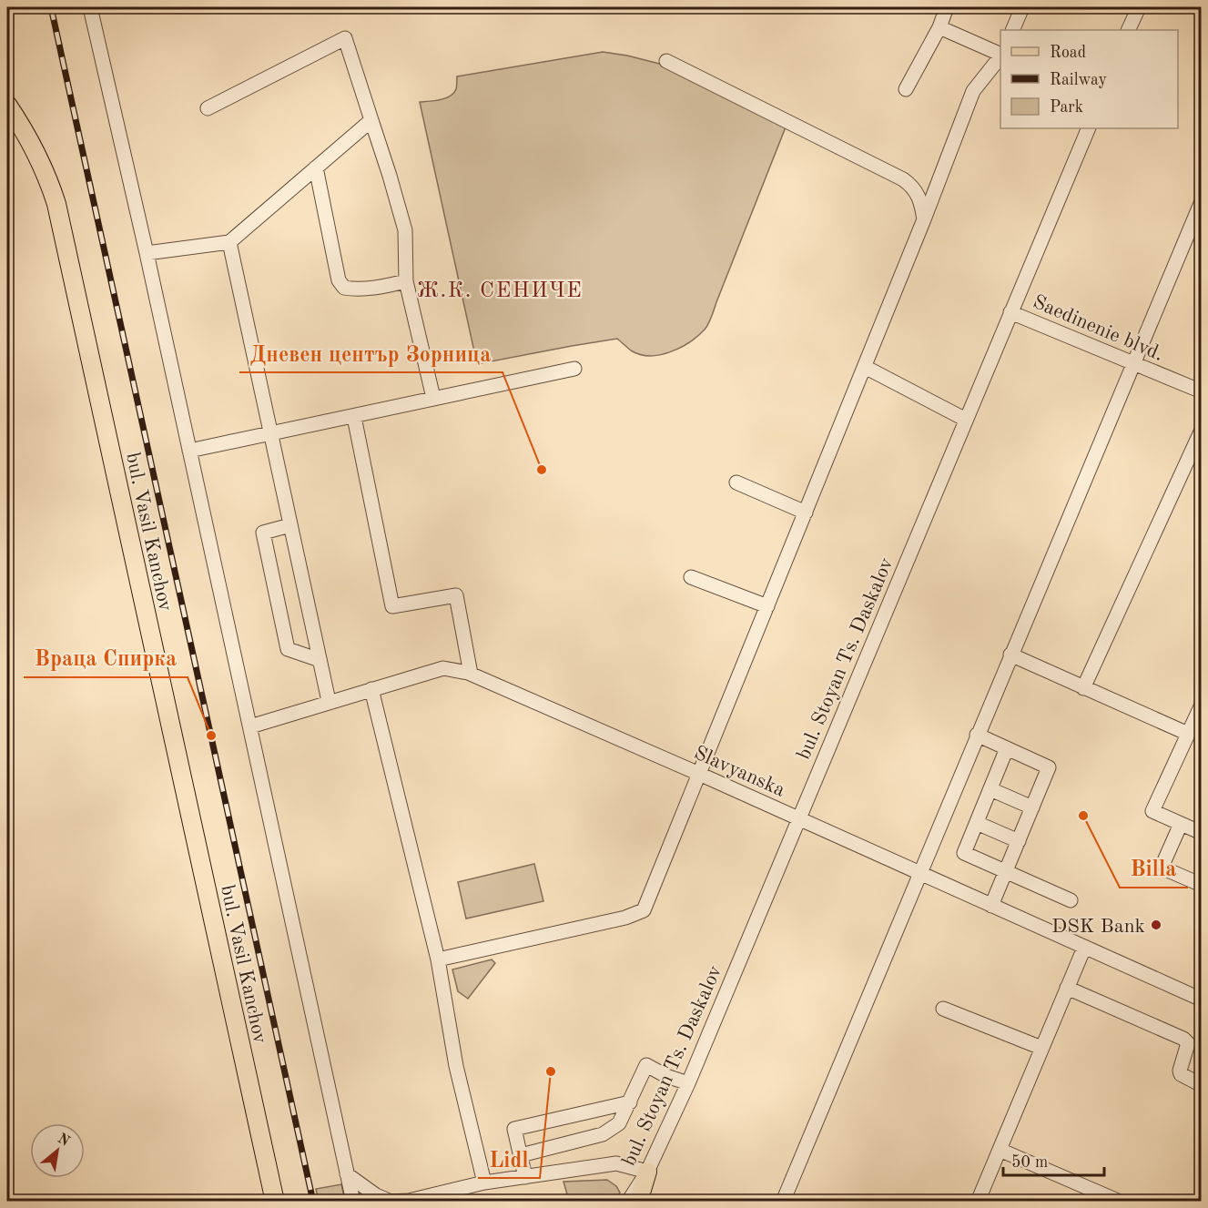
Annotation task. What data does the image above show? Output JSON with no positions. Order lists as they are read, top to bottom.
{
  "streets": {
    "main road": ["bul. Vasil Kanchov"],
    "street": ["Saedinenie blvd.", "bul. Stoyan Ts. Daskalov", "Slavyanska"]
  },
  "crossings": [
    ["Saedinenie blvd.", "bul. Stoyan Ts. Daskalov"],
    ["bul. Stoyan Ts. Daskalov", "Slavyanska"]
  ],
  "districts": ["Ж.К. СЕНИЧЕ"],
  "places": [
    "Дневен център Зорница",
    "Враца Спирка",
    "Billa",
    "DSK Bank",
    "Lidl"
  ],
  "legend": ["Road", "Railway", "Park"],
  "scale_bar": "50 m",
  "north": "top right"
}
